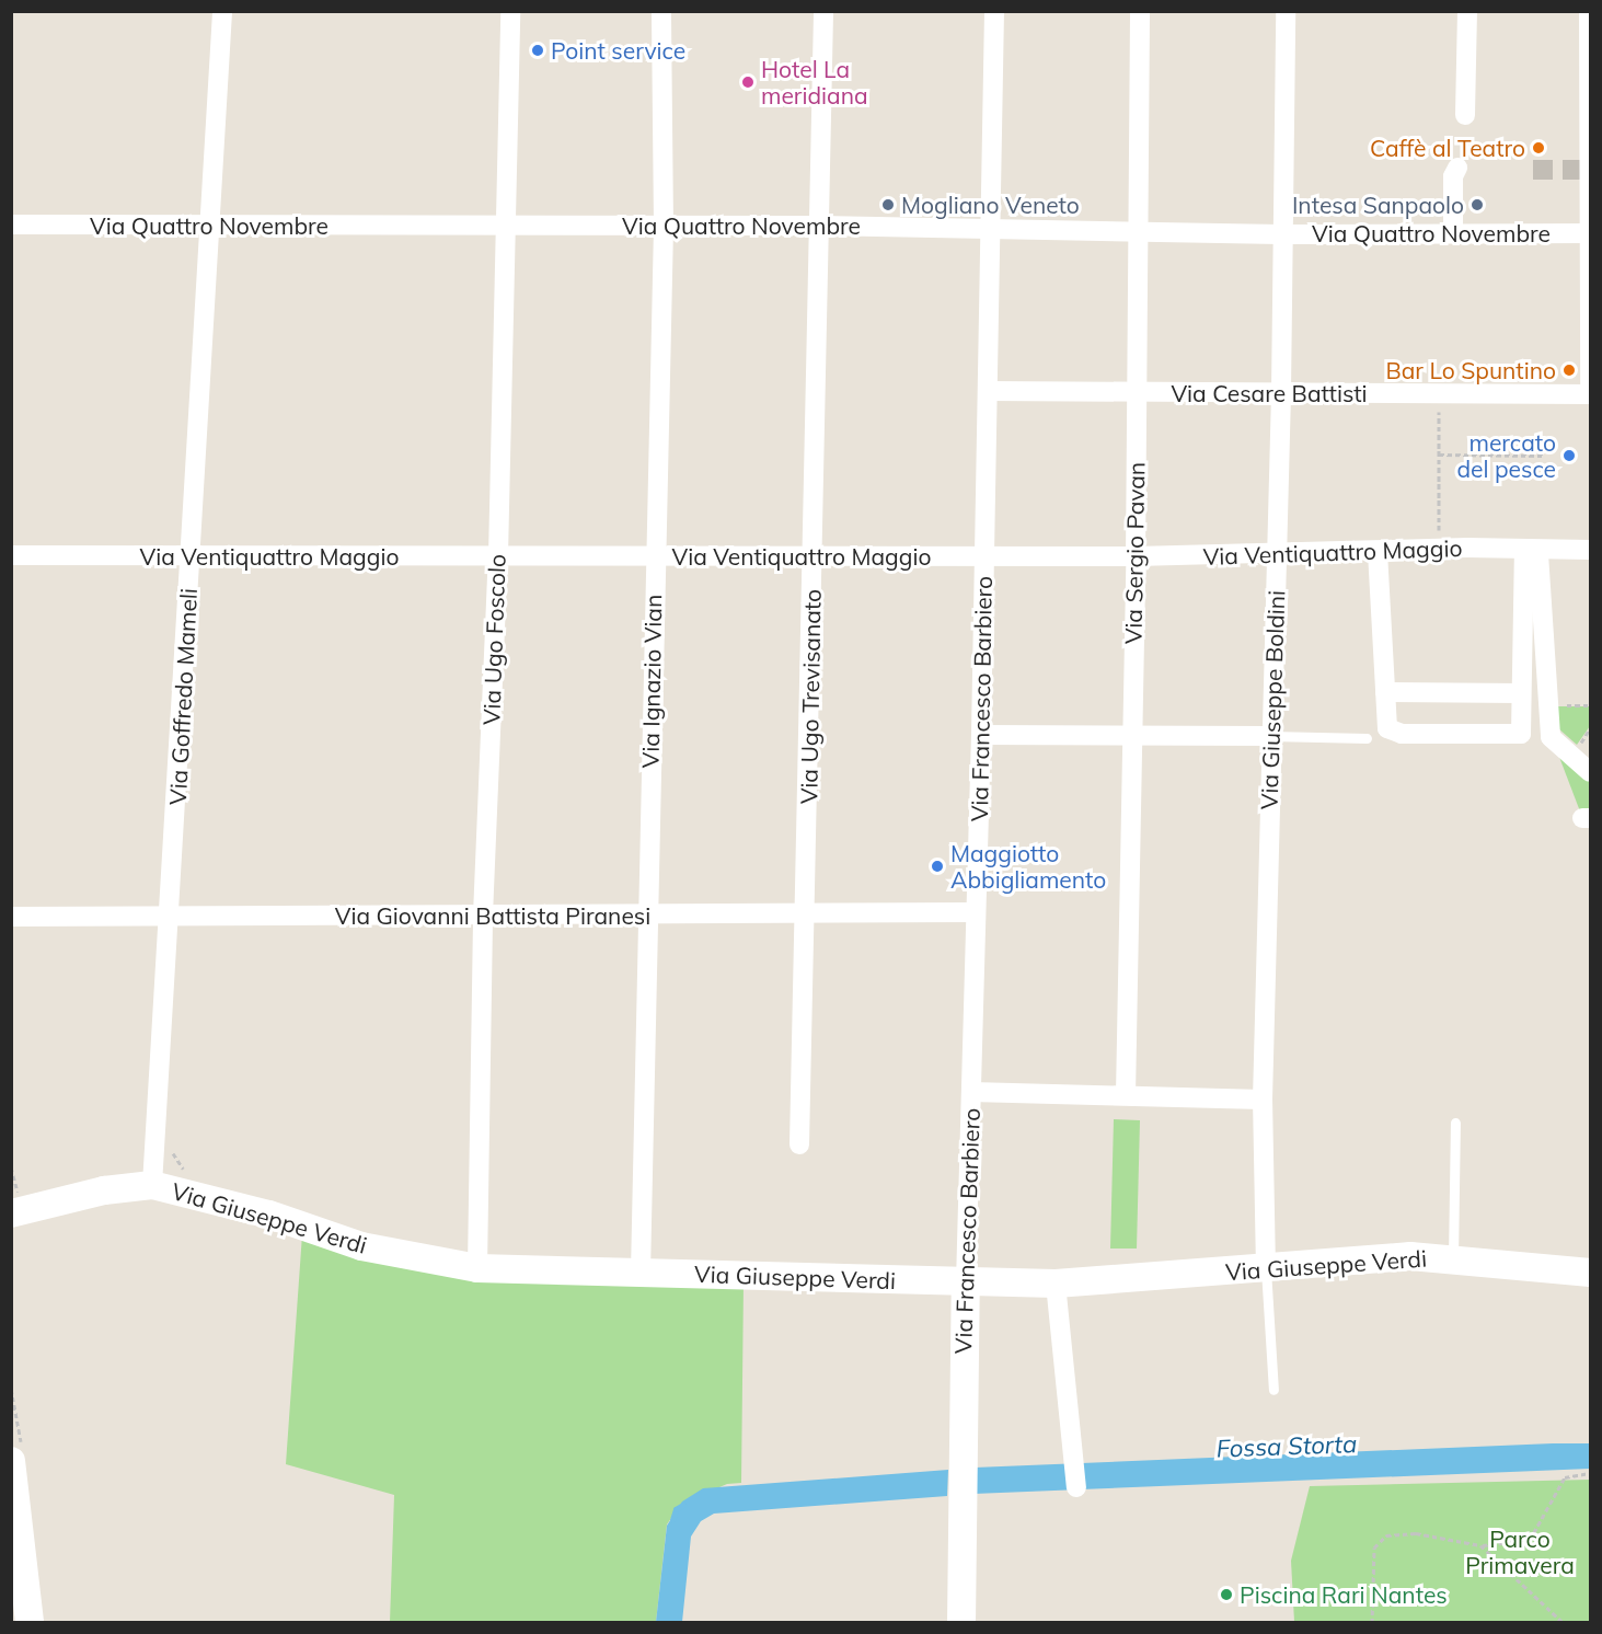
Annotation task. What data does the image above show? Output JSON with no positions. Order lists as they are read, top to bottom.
{
  "streets": {
    "street": [
      "Via Quattro Novembre",
      "Via Cesare Battisti",
      "Via Ventiquattro Maggio",
      "Via Sergio Pavan",
      "Via Ugo Foscolo",
      "Via Ignazio Vian",
      "Via Goffredo Mameli",
      "Via Ugo Trevisanato",
      "Via Francesco Barbiero",
      "Via Giuseppe Boldini",
      "Via Giovanni Battista Piranesi",
      "Via Giuseppe Verdi"
    ]
  },
  "crossings": [
    ["Via Quattro Novembre", "Via Sergio Pavan"],
    ["Via Quattro Novembre", "Via Ugo Foscolo"],
    ["Via Quattro Novembre", "Via Ignazio Vian"],
    ["Via Quattro Novembre", "Via Goffredo Mameli"],
    ["Via Quattro Novembre", "Via Ugo Trevisanato"],
    ["Via Quattro Novembre", "Via Francesco Barbiero"],
    ["Via Quattro Novembre", "Via Giuseppe Boldini"],
    ["Via Cesare Battisti", "Via Sergio Pavan"],
    ["Via Cesare Battisti", "Via Francesco Barbiero"],
    ["Via Cesare Battisti", "Via Giuseppe Boldini"],
    ["Via Ventiquattro Maggio", "Via Sergio Pavan"],
    ["Via Ventiquattro Maggio", "Via Ugo Foscolo"],
    ["Via Ventiquattro Maggio", "Via Ignazio Vian"],
    ["Via Ventiquattro Maggio", "Via Goffredo Mameli"],
    ["Via Ventiquattro Maggio", "Via Ugo Trevisanato"],
    ["Via Ventiquattro Maggio", "Via Francesco Barbiero"],
    ["Via Ventiquattro Maggio", "Via Giuseppe Boldini"],
    ["Via Ugo Foscolo", "Via Giovanni Battista Piranesi"],
    ["Via Ugo Foscolo", "Via Giuseppe Verdi"],
    ["Via Ignazio Vian", "Via Giovanni Battista Piranesi"],
    ["Via Ignazio Vian", "Via Giuseppe Verdi"],
    ["Via Goffredo Mameli", "Via Giovanni Battista Piranesi"],
    ["Via Goffredo Mameli", "Via Giuseppe Verdi"],
    ["Via Ugo Trevisanato", "Via Giovanni Battista Piranesi"],
    ["Via Francesco Barbiero", "Via Giovanni Battista Piranesi"],
    ["Via Francesco Barbiero", "Via Giuseppe Verdi"],
    ["Via Giuseppe Boldini", "Via Giuseppe Verdi"]
  ],
  "water": ["Fossa Storta"],
  "parks": ["Parco Primavera"],
  "places": [
    "Point service",
    "Hotel La meridiana",
    "Caffè al Teatro",
    "Mogliano Veneto",
    "Intesa Sanpaolo",
    "Bar Lo Spuntino",
    "mercato del pesce",
    "Maggiotto Abbigliamento",
    "Piscina Rari Nantes"
  ]
}
